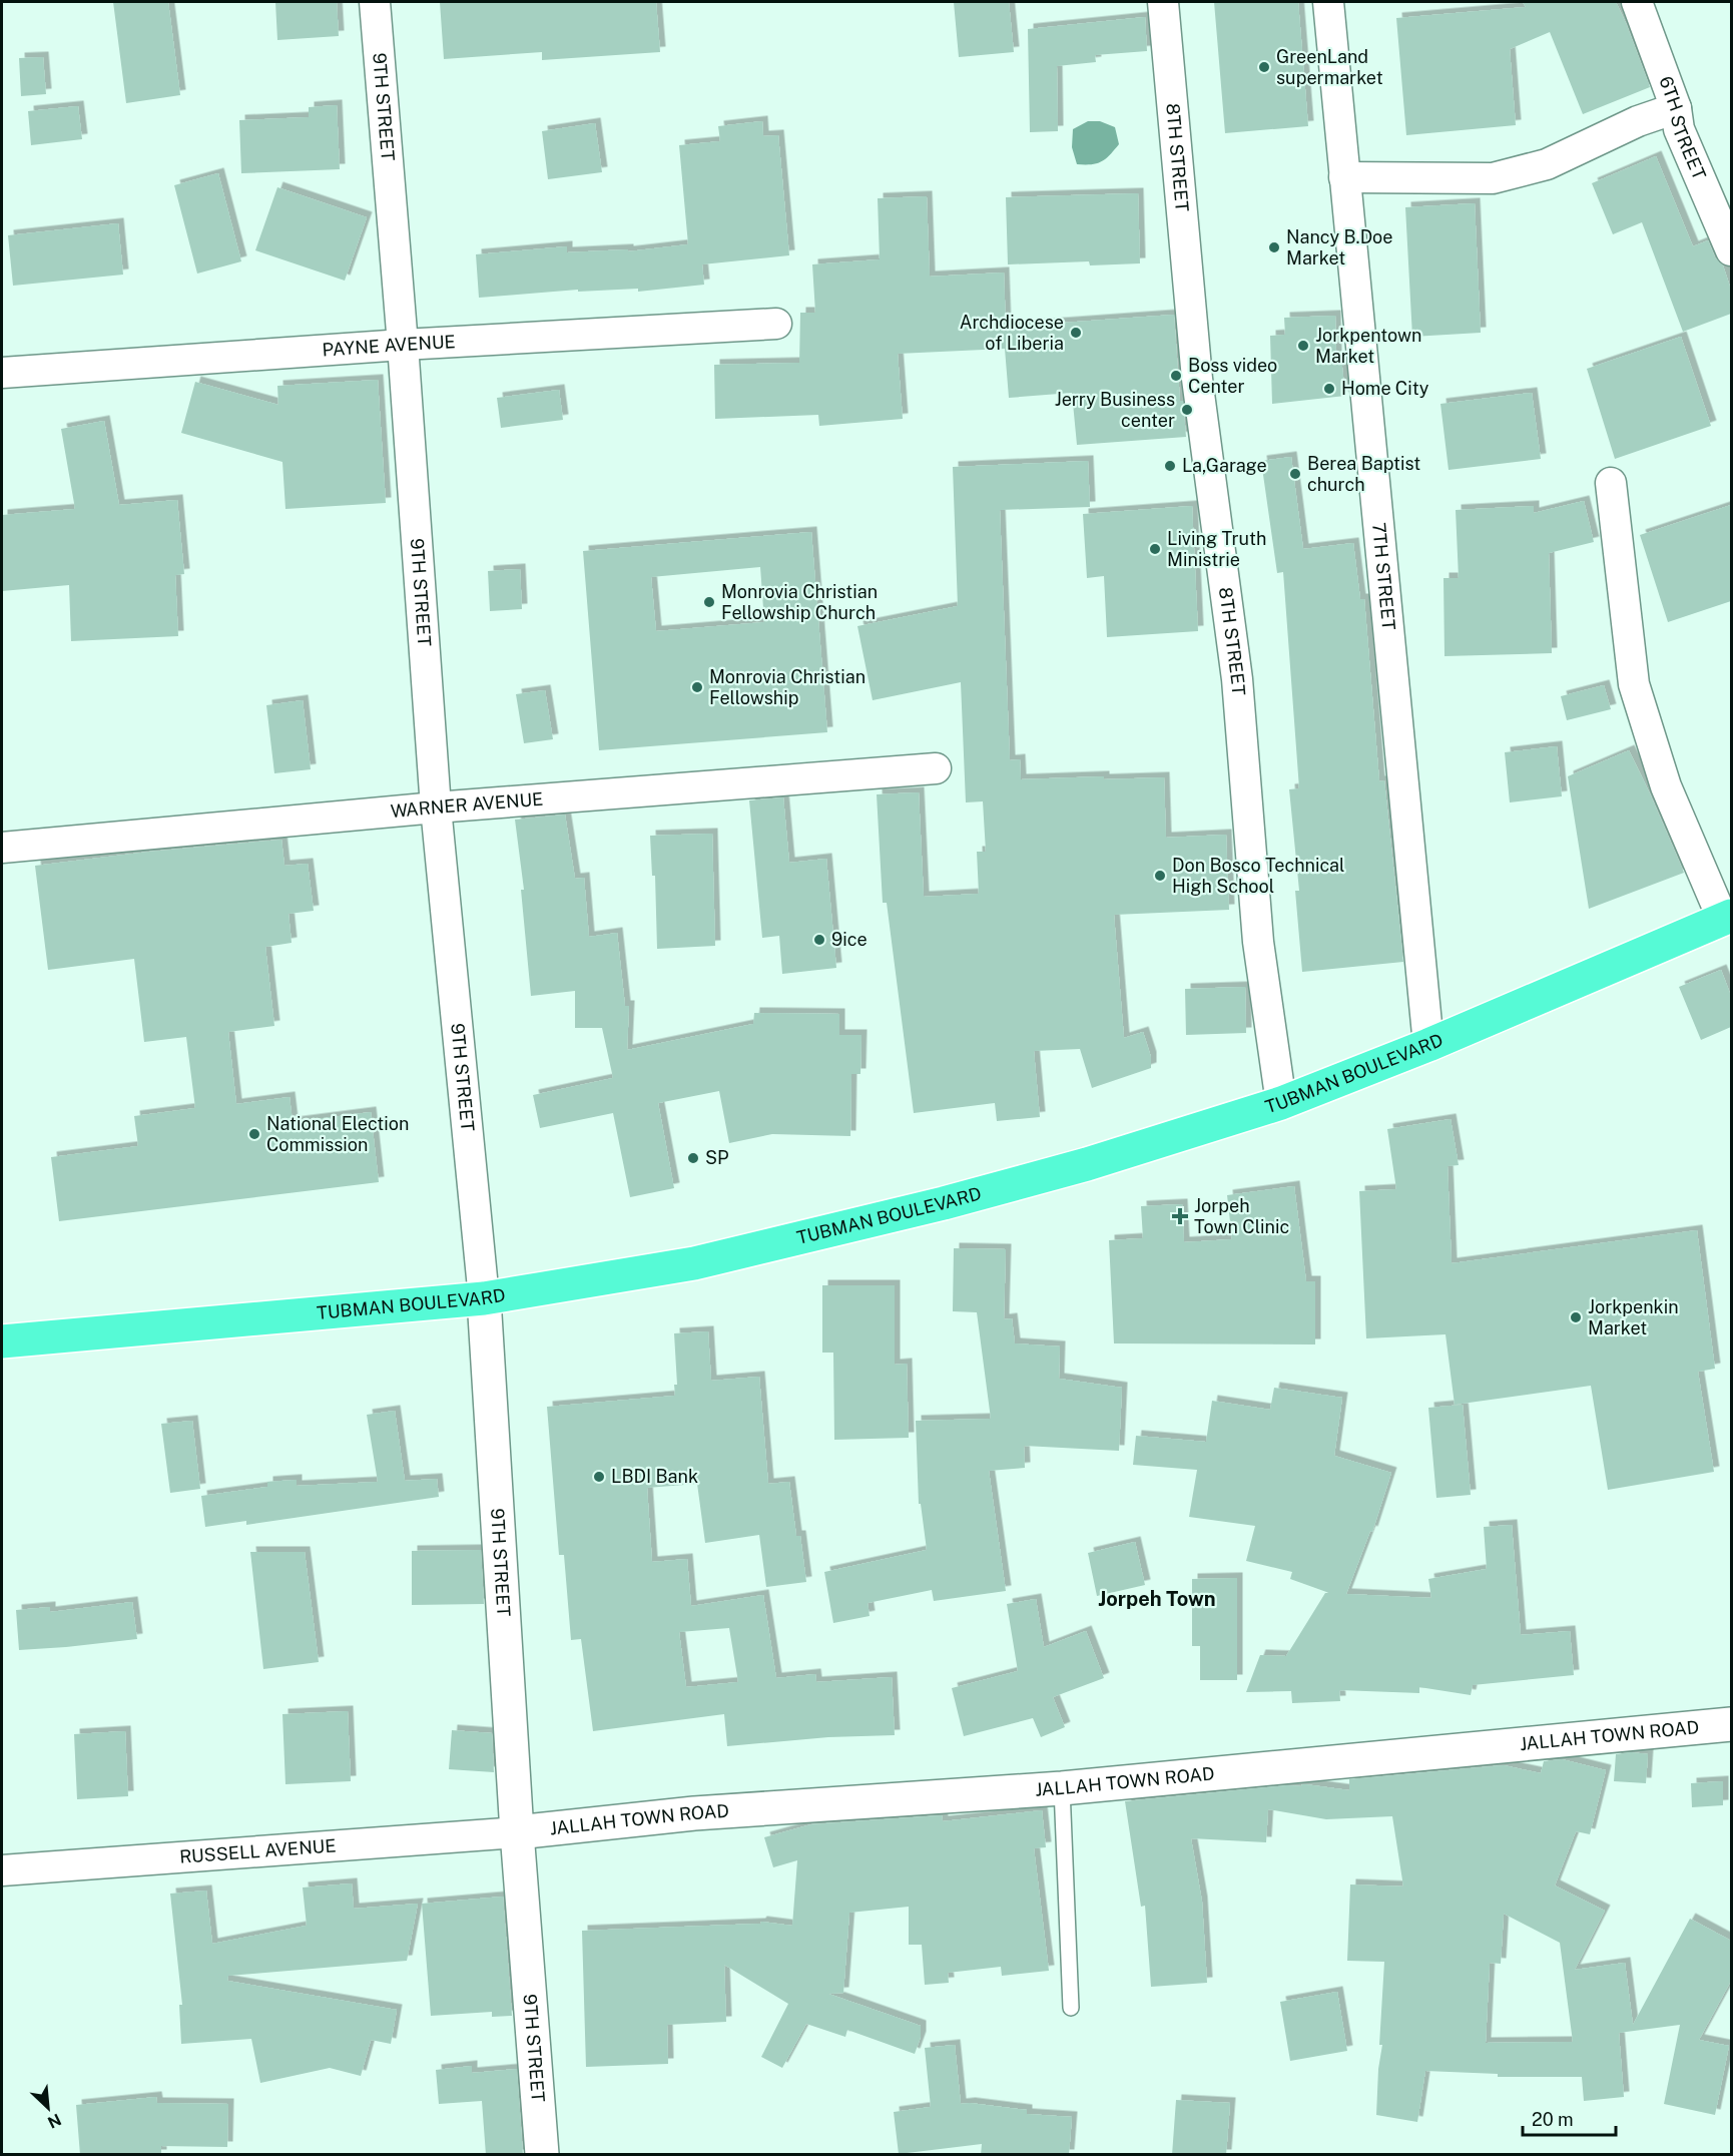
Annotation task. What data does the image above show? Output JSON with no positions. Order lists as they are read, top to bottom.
{
  "streets": {
    "highway": ["TUBMAN BOULEVARD"],
    "street": [
      "9TH STREET",
      "6TH STREET",
      "8TH STREET",
      "PAYNE AVENUE",
      "7TH STREET",
      "WARNER AVENUE",
      "JALLAH TOWN ROAD",
      "RUSSELL AVENUE"
    ]
  },
  "crossings": [
    ["9TH STREET", "PAYNE AVENUE"],
    ["9TH STREET", "WARNER AVENUE"],
    ["9TH STREET", "TUBMAN BOULEVARD"],
    ["9TH STREET", "JALLAH TOWN ROAD"],
    ["9TH STREET", "RUSSELL AVENUE"],
    ["8TH STREET", "TUBMAN BOULEVARD"],
    ["7TH STREET", "TUBMAN BOULEVARD"],
    ["JALLAH TOWN ROAD", "RUSSELL AVENUE"]
  ],
  "districts": ["Jorpeh Town"],
  "places": {
    "other": [
      "GreenLand supermarket",
      "Nancy B.Doe Market",
      "Archdiocese of Liberia",
      "Jorkpentown Market",
      "Boss video Center",
      "Home City",
      "Jerry Business center",
      "La,Garage",
      "Berea Baptist church",
      "Living Truth Ministrie",
      "Monrovia Christian Fellowship Church",
      "Monrovia Christian Fellowship",
      "Don Bosco Technical High School",
      "9ice",
      "National Election Commission",
      "SP",
      "Jorkpenkin Market",
      "LBDI Bank"
    ],
    "health": ["Jorpeh Town Clinic"]
  },
  "scale_bar": "20 m",
  "north": "bottom right"
}
